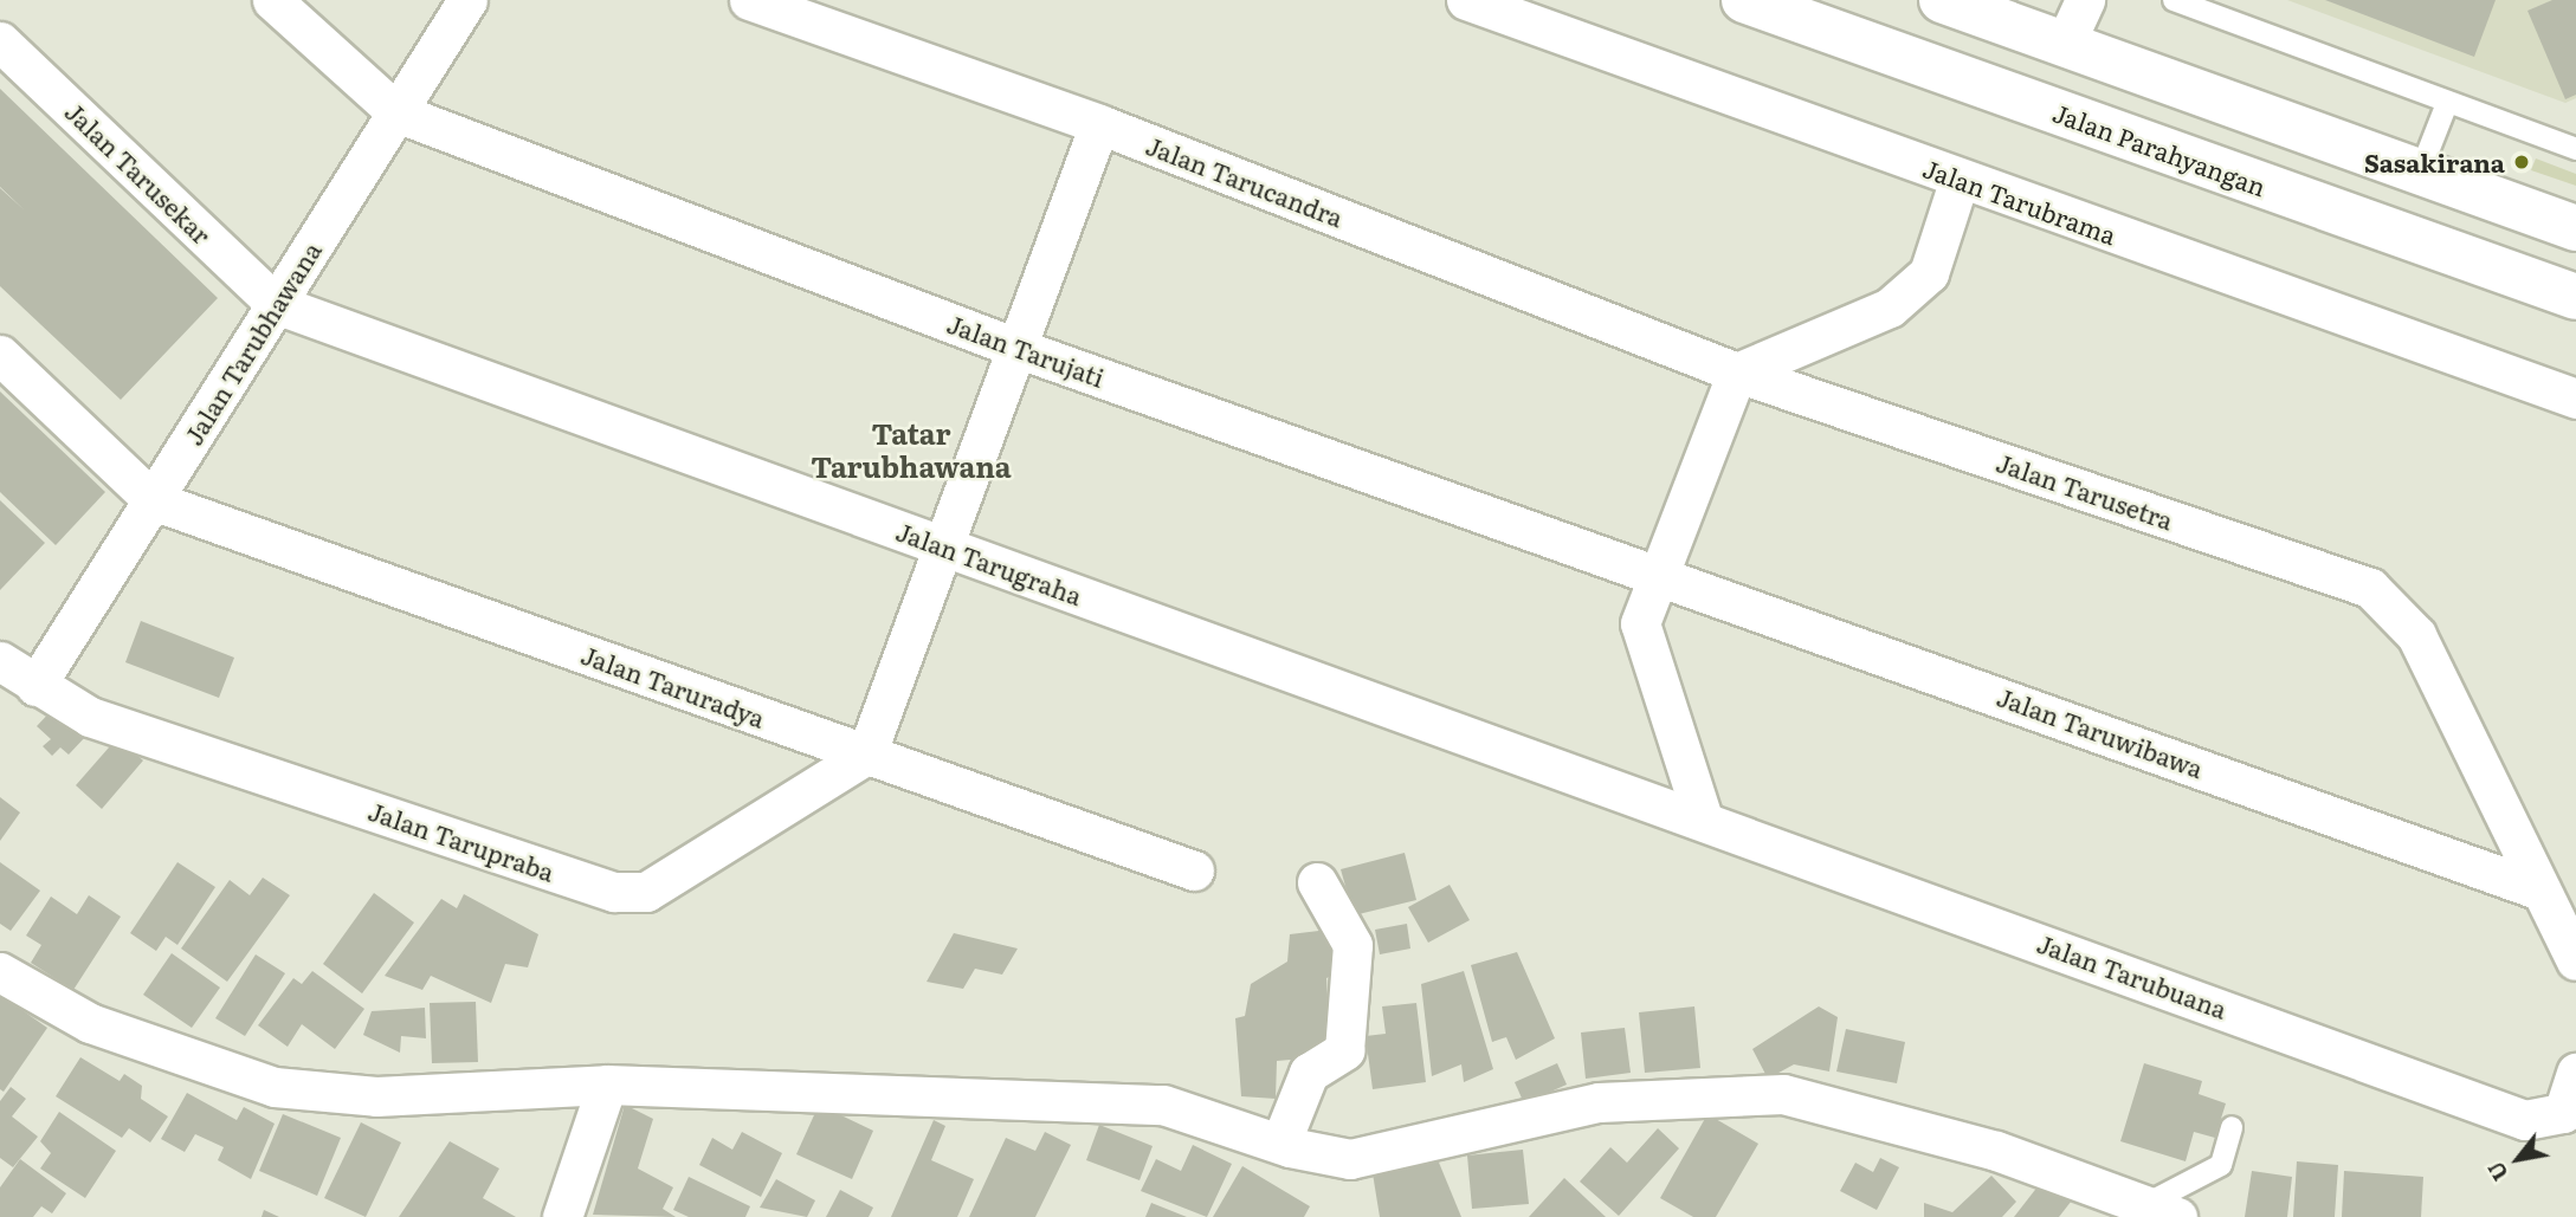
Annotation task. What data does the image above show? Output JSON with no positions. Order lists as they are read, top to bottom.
{
  "streets": {
    "main road": ["Jalan Parahyangan"],
    "street": [
      "Jalan Tarusekar",
      "Jalan Tarucandra",
      "Jalan Tarubrama",
      "Jalan Tarubhawana",
      "Jalan Tarujati",
      "Jalan Tarusetra",
      "Jalan Tarugraha",
      "Jalan Taruradya",
      "Jalan Taruwibawa",
      "Jalan Tarupraba",
      "Jalan Tarubuana"
    ]
  },
  "crossings": [
    ["Jalan Tarusekar", "Jalan Tarubhawana"],
    ["Jalan Tarusekar", "Jalan Tarugraha"],
    ["Jalan Tarucandra", "Jalan Tarusetra"],
    ["Jalan Tarubhawana", "Jalan Tarujati"],
    ["Jalan Tarubhawana", "Jalan Tarugraha"],
    ["Jalan Tarubhawana", "Jalan Taruradya"],
    ["Jalan Tarubhawana", "Jalan Tarupraba"],
    ["Jalan Tarujati", "Jalan Taruwibawa"],
    ["Jalan Tarusetra", "Jalan Taruwibawa"],
    ["Jalan Tarugraha", "Jalan Tarubuana"],
    ["Jalan Taruradya", "Jalan Tarupraba"]
  ],
  "districts": ["Tatar Tarubhawana"],
  "places": ["Sasakirana"],
  "north": "bottom left"
}
